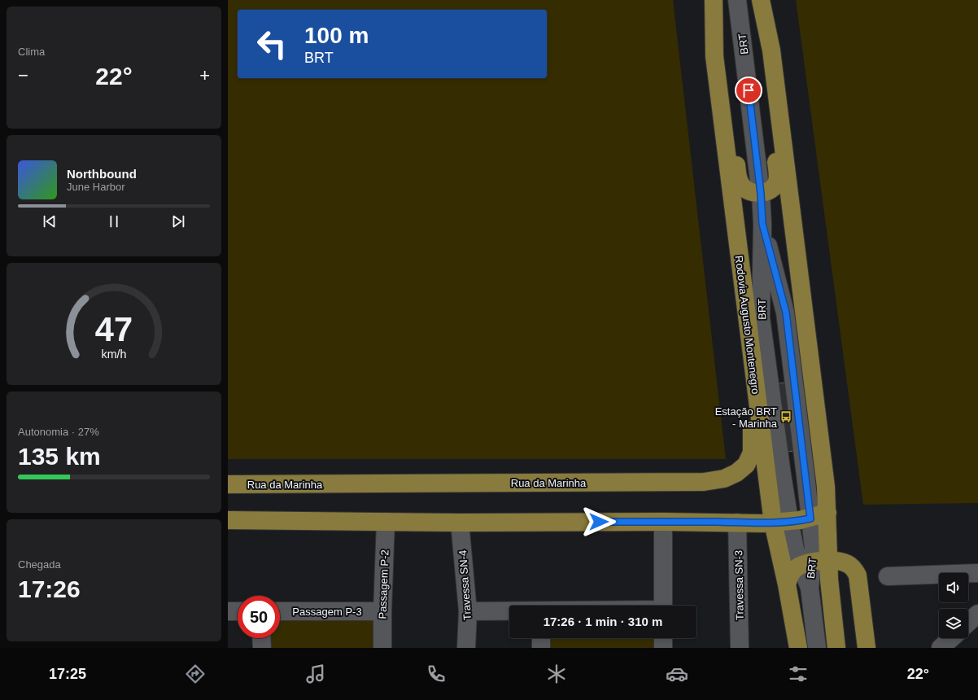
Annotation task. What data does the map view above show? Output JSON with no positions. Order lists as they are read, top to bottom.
{
  "streets": {
    "main road": ["Rodovia Augusto Montenegro", "Rua da Marinha"],
    "street": [
      "BRT",
      "Passagem P-2",
      "Travessa SN-4",
      "Travessa SN-3",
      "Passagem P-3"
    ]
  },
  "crossings": [
    ["BRT", "Rodovia Augusto Montenegro"],
    ["Rodovia Augusto Montenegro", "Rua da Marinha"],
    ["Passagem P-2", "Passagem P-3"]
  ],
  "places": {
    "bus stop": ["Estação BRT - Marinha"]
  },
  "page": {
    "tile": [
      "Clima",
      ["Autonomia · 27%", "135 km"],
      ["Chegada", "17:26"]
    ],
    "turn": ["100 m", "BRT"],
    "heat": ["−", "22°", "+"],
    "song": ["Northbound", "June Harbor"],
    "limit": "50",
    "trip": "17:26 · 1 min · 310 m",
    "tabs": ["17:25", "22°"],
    "gauge": ["47", "km/h"]
  }
}
